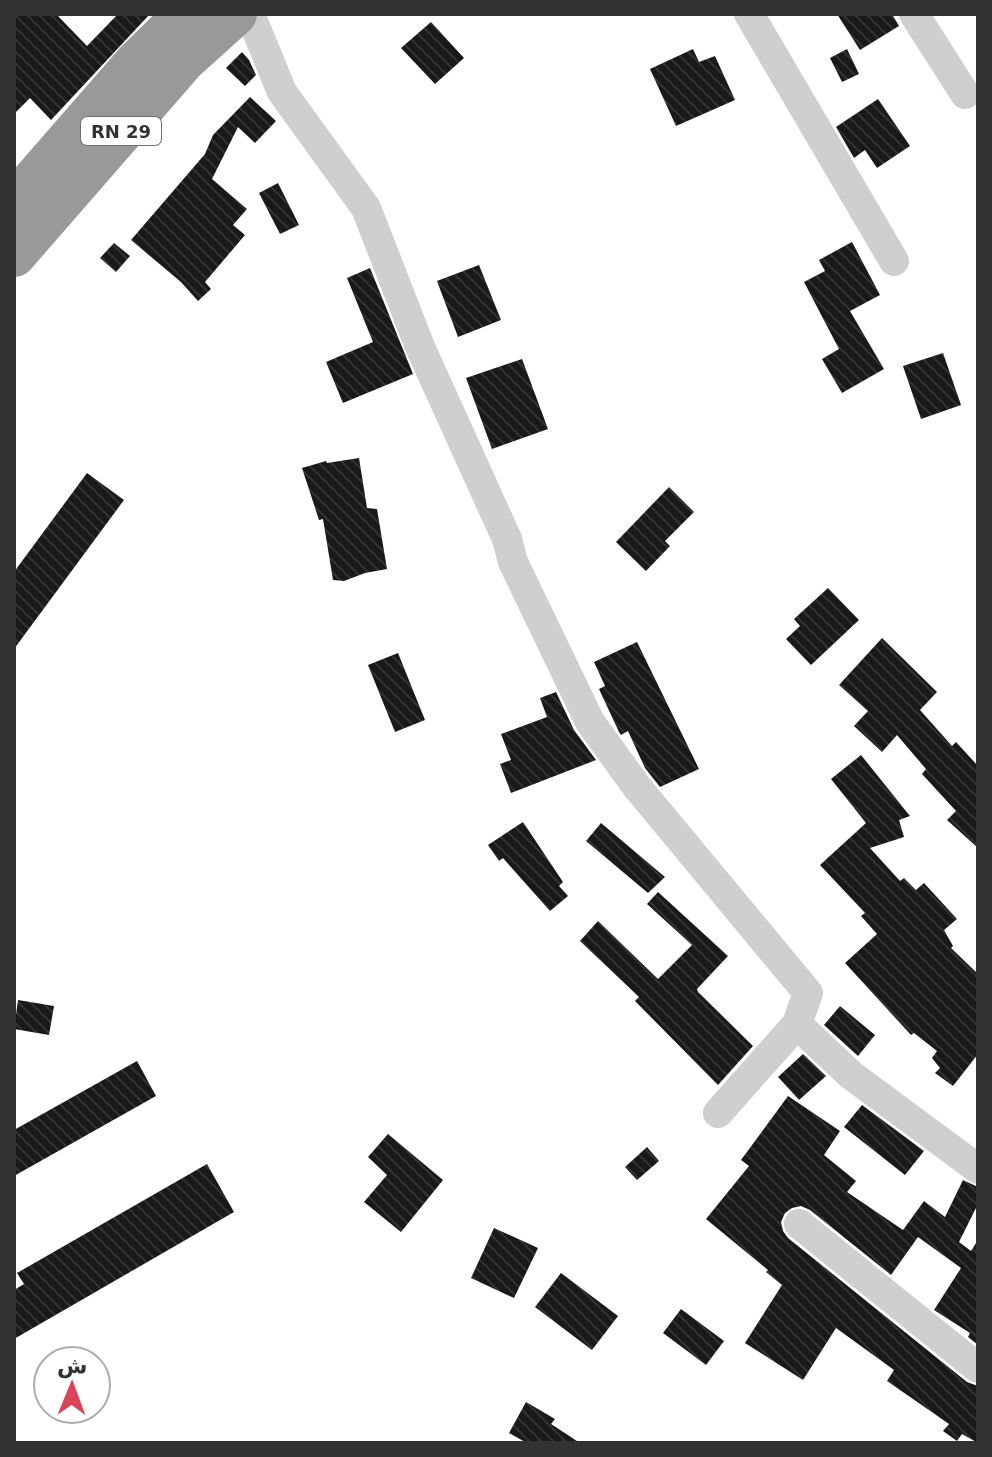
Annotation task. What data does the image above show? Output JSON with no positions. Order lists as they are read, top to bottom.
{
  "streets": {
    "highway": ["RN 29"]
  },
  "north": "top"
}
